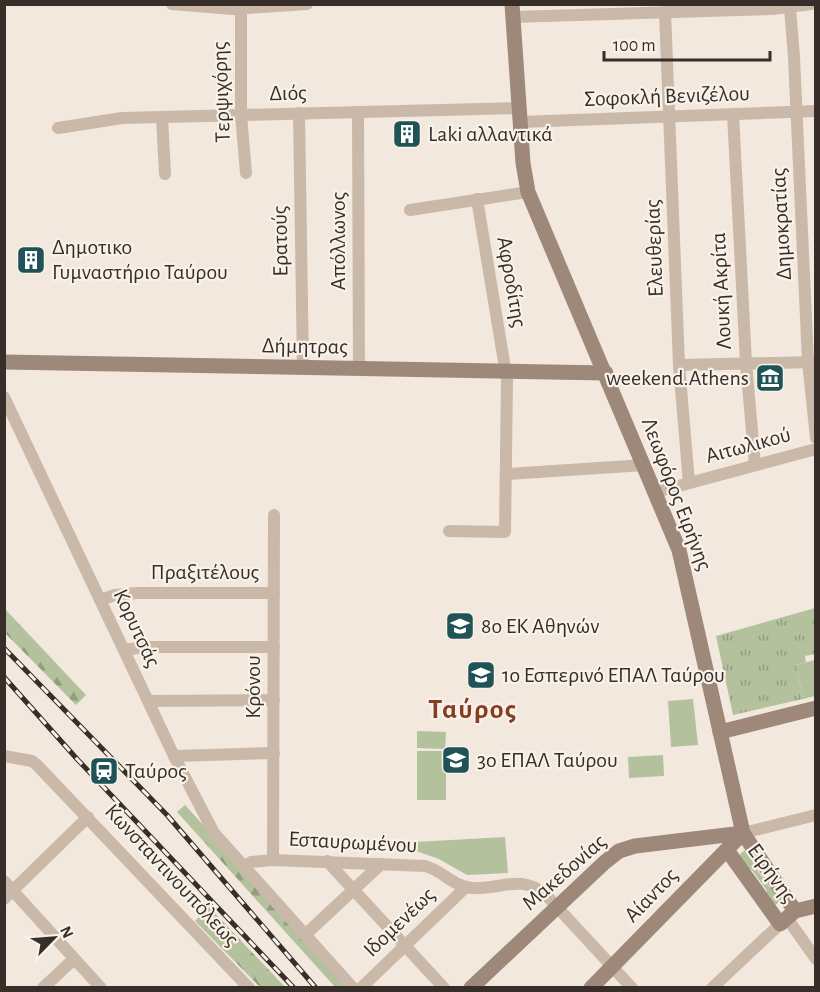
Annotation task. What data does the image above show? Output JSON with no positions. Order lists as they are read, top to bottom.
{
  "streets": {
    "street": [
      "Τερψιχόρης",
      "Διός",
      "Σοφοκλή Βενιζέλου",
      "Δημοκρατίας",
      "Ερατούς",
      "Απόλλωνος",
      "Ελευθερίας",
      "Αφροδίτης",
      "Λουκή Ακρίτα",
      "Δήμητρας",
      "Αιτωλικού",
      "Λεωφόρος Ειρήνης",
      "Πραξιτέλους",
      "Κορυτσάς",
      "Κρόνου",
      "Εσταυρωμένου",
      "Μακεδονίας",
      "Ειρήνης",
      "Κωνσταντινουπόλεως",
      "Αίαντος",
      "Ιδομενέως"
    ]
  },
  "crossings": [
    ["Τερψιχόρης", "Διός"],
    ["Διός", "Σοφοκλή Βενιζέλου"],
    ["Διός", "Ερατούς"],
    ["Διός", "Απόλλωνος"],
    ["Διός", "Λεωφόρος Ειρήνης"],
    ["Σοφοκλή Βενιζέλου", "Δημοκρατίας"],
    ["Σοφοκλή Βενιζέλου", "Ελευθερίας"],
    ["Σοφοκλή Βενιζέλου", "Λουκή Ακρίτα"],
    ["Σοφοκλή Βενιζέλου", "Λεωφόρος Ειρήνης"],
    ["Ερατούς", "Δήμητρας"],
    ["Απόλλωνος", "Δήμητρας"],
    ["Ελευθερίας", "Αιτωλικού"],
    ["Αφροδίτης", "Δήμητρας"],
    ["Λουκή Ακρίτα", "Αιτωλικού"],
    ["Δήμητρας", "Λεωφόρος Ειρήνης"],
    ["Αιτωλικού", "Λεωφόρος Ειρήνης"],
    ["Λεωφόρος Ειρήνης", "Μακεδονίας"],
    ["Λεωφόρος Ειρήνης", "Ειρήνης"],
    ["Λεωφόρος Ειρήνης", "Αίαντος"],
    ["Πραξιτέλους", "Κορυτσάς"],
    ["Πραξιτέλους", "Κρόνου"],
    ["Κορυτσάς", "Εσταυρωμένου"],
    ["Κρόνου", "Εσταυρωμένου"],
    ["Εσταυρωμένου", "Μακεδονίας"],
    ["Εσταυρωμένου", "Αίαντος"],
    ["Εσταυρωμένου", "Ιδομενέως"],
    ["Μακεδονίας", "Ειρήνης"],
    ["Μακεδονίας", "Αίαντος"],
    ["Ειρήνης", "Αίαντος"]
  ],
  "districts": ["Ταύρος"],
  "places": {
    "building": ["Laki αλλαντικά", "Δημοτικο Γυμναστήριο Ταύρου"],
    "museum": ["weekend.Athens"],
    "school or university": ["8ο ΕΚ Αθηνών", "1ο Εσπερινό ΕΠΑΛ Ταύρου", "3ο ΕΠΑΛ Ταύρου"],
    "station": ["Ταύρος"]
  },
  "scale_bar": "100 m",
  "north": "top right"
}
